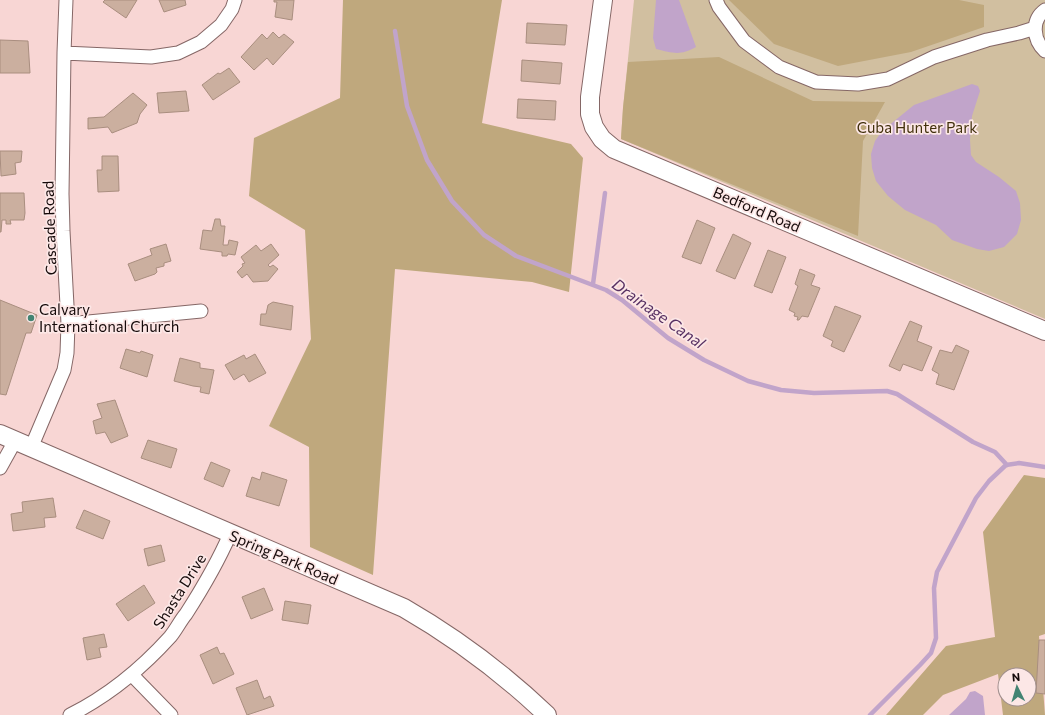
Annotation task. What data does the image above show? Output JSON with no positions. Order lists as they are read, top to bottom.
{
  "streets": {
    "street": [
      "Bedford Road",
      "Cascade Road",
      "Spring Park Road",
      "Shasta Drive"
    ]
  },
  "crossings": [
    ["Cascade Road", "Spring Park Road"],
    ["Spring Park Road", "Shasta Drive"]
  ],
  "water": ["Drainage Canal"],
  "parks": ["Cuba Hunter Park"],
  "places": ["Calvary International Church"],
  "north": "top"
}
